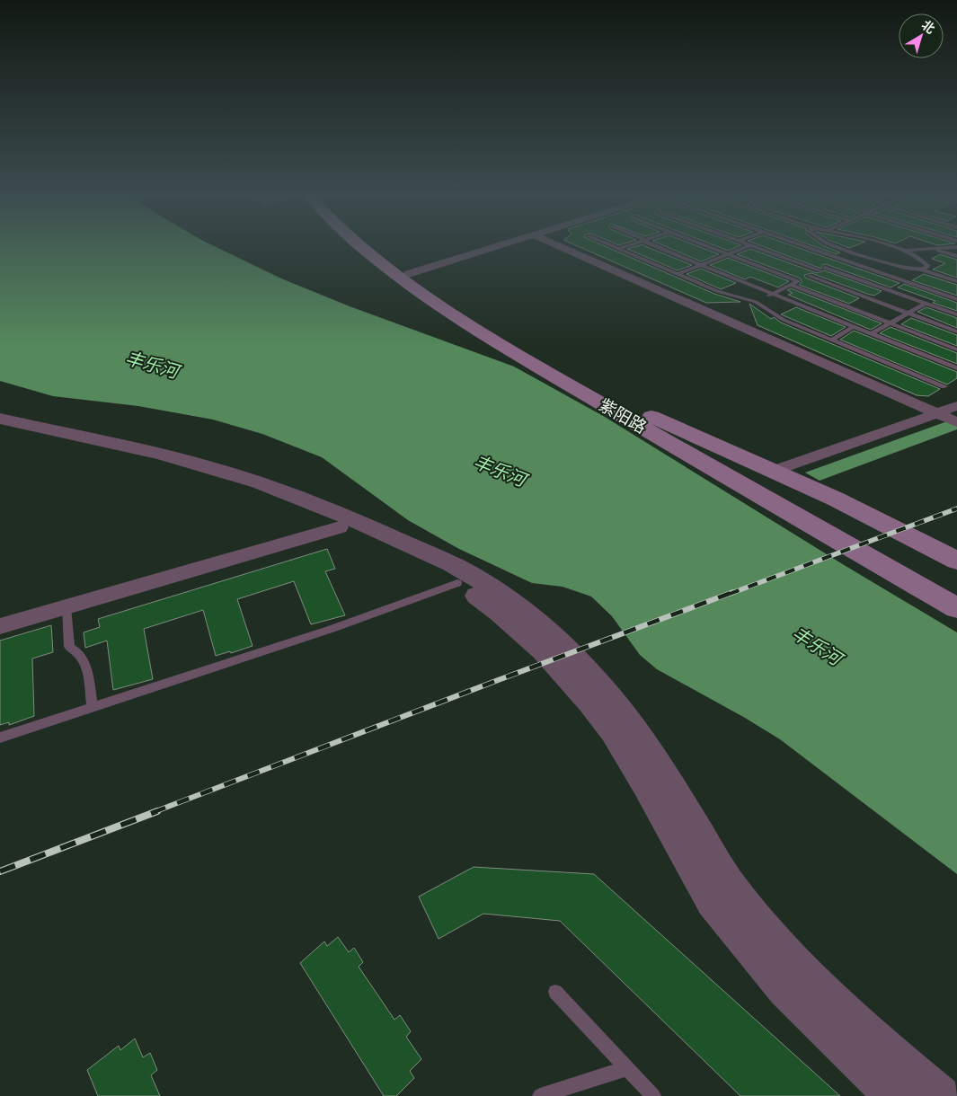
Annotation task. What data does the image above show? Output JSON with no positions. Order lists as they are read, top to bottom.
{
  "streets": {
    "main road": ["紫阳路"]
  },
  "water": ["丰乐河"],
  "north": "top right"
}
